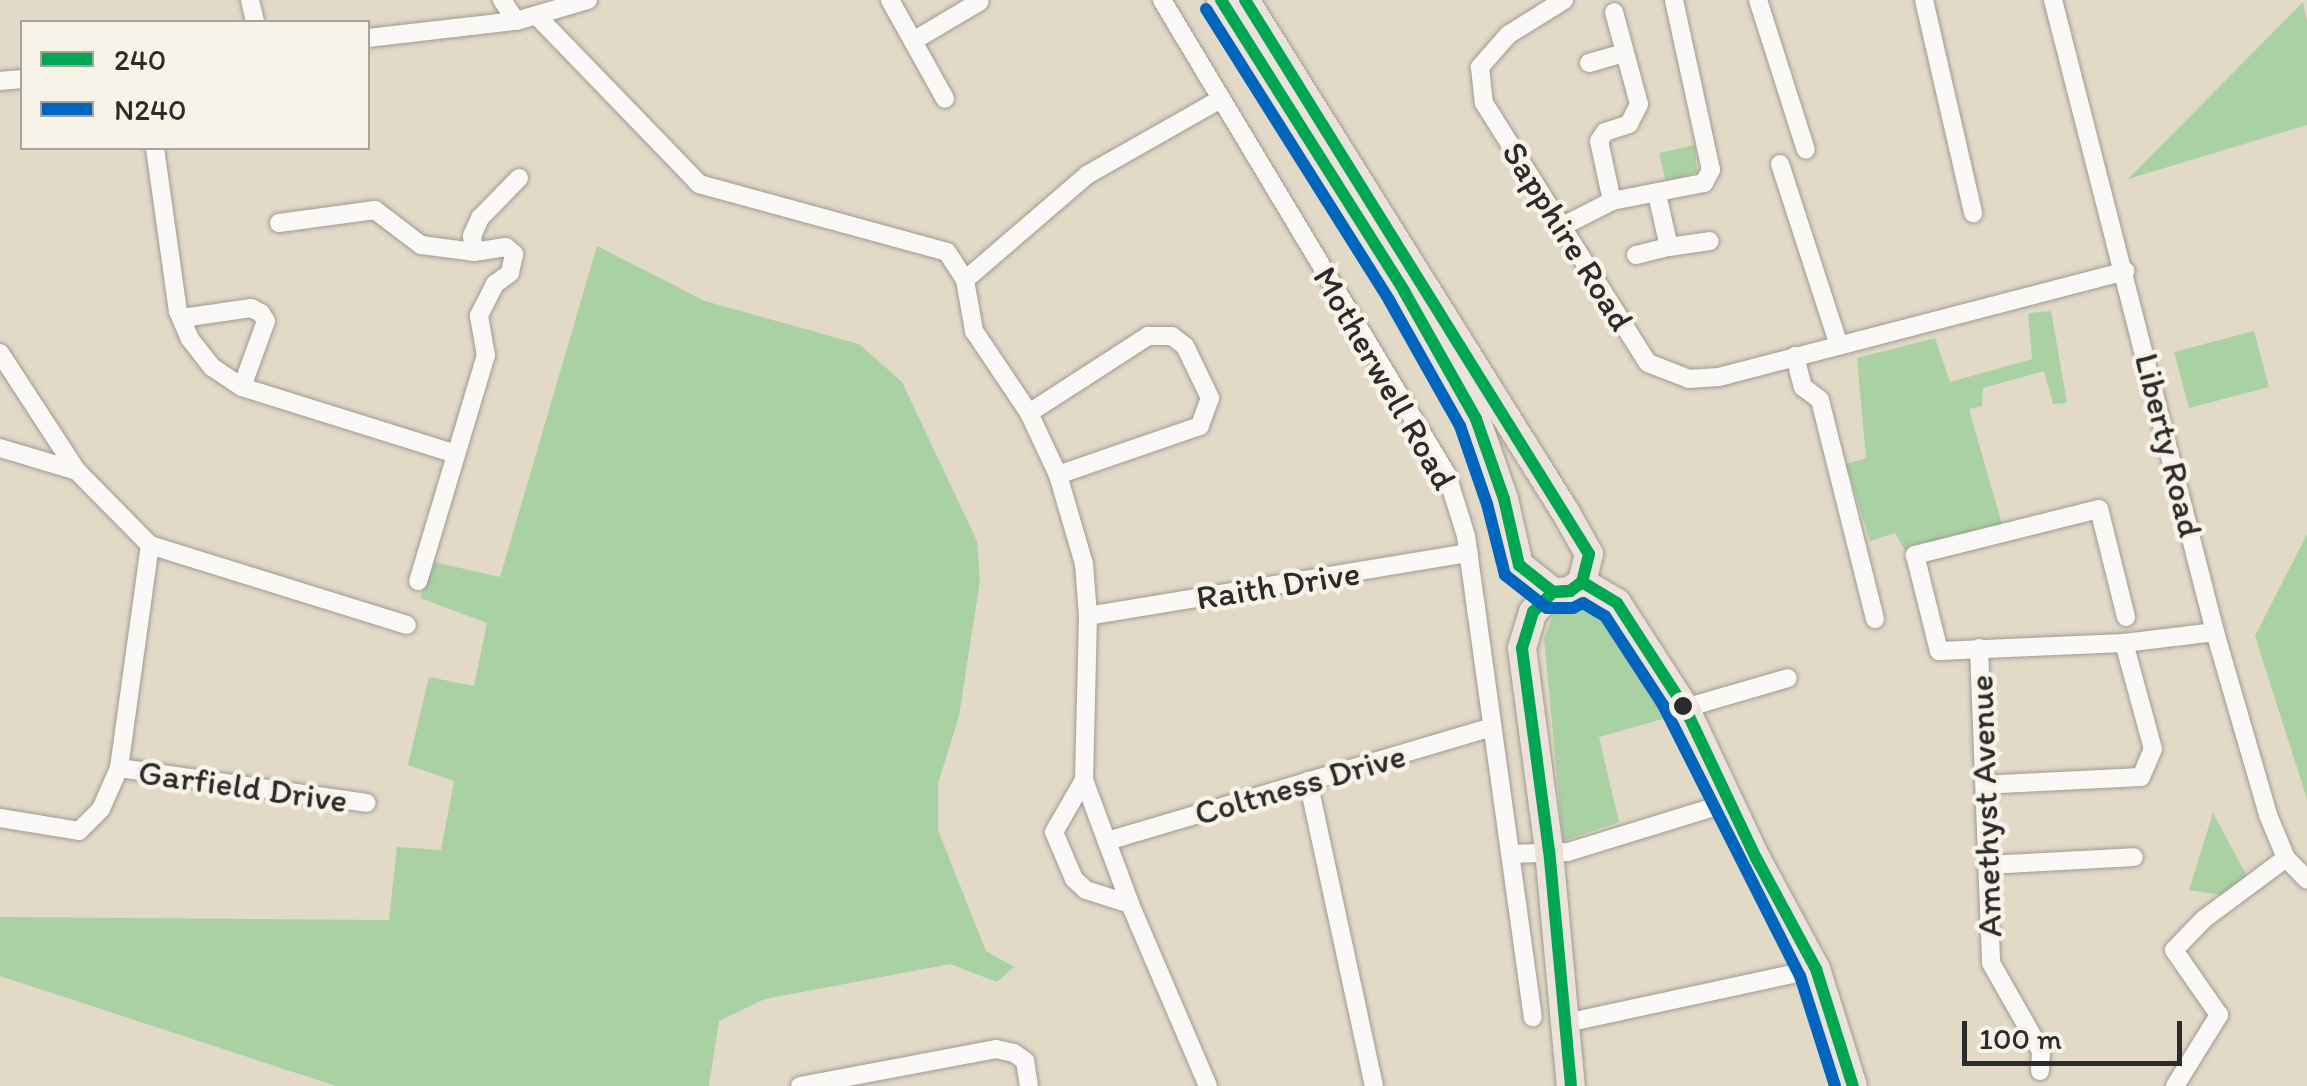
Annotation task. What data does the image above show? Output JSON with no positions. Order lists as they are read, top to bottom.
{
  "streets": {
    "main road": ["Motherwell Road"],
    "street": [
      "Sapphire Road",
      "Liberty Road",
      "Raith Drive",
      "Coltness Drive",
      "Garfield Drive",
      "Amethyst Avenue"
    ]
  },
  "crossings": [
    ["Sapphire Road", "Liberty Road"],
    ["Motherwell Road", "Raith Drive"],
    ["Motherwell Road", "Coltness Drive"]
  ],
  "lines": ["transit line 240", "transit line N240"],
  "legend": ["240", "N240"],
  "scale_bar": "100 m"
}
